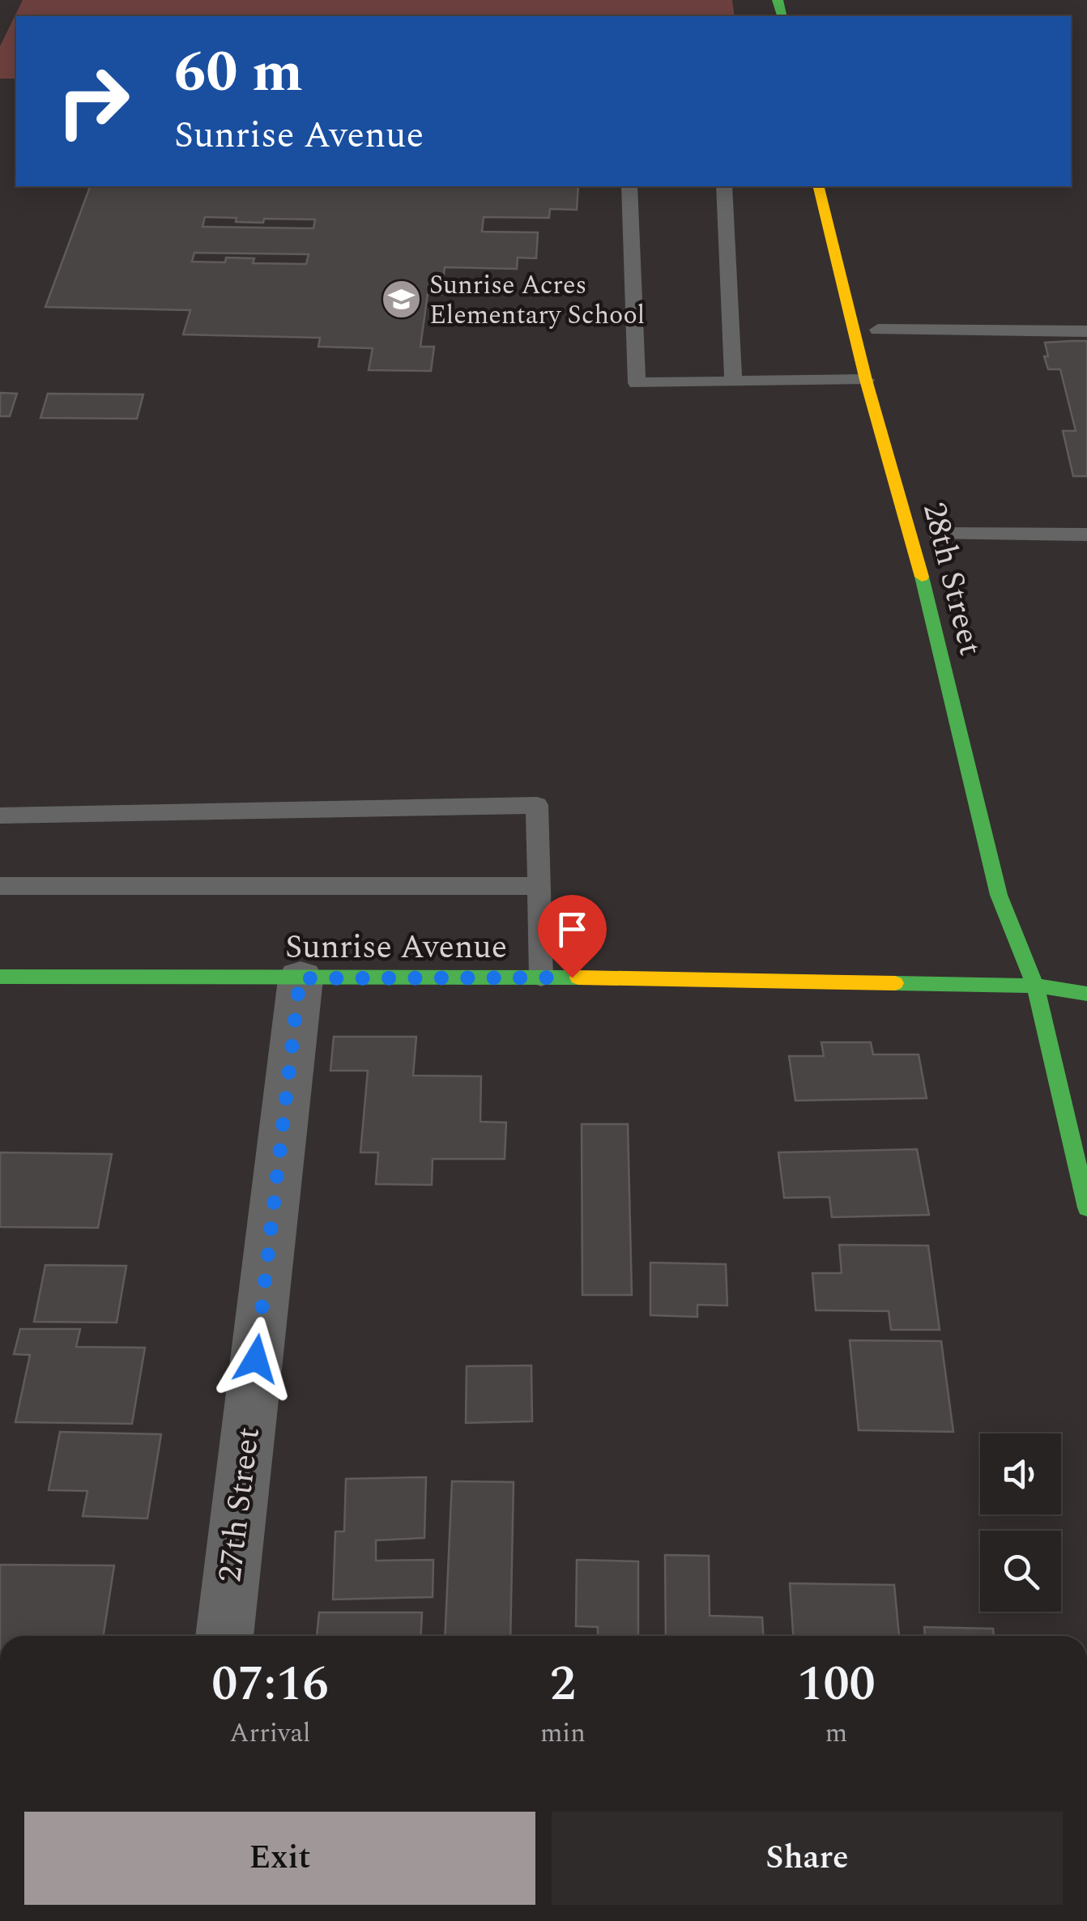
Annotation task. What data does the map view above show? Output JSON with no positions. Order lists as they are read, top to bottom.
{
  "streets": {
    "street": ["28th Street", "Sunrise Avenue", "27th Street"]
  },
  "crossings": [
    ["28th Street", "Sunrise Avenue"],
    ["Sunrise Avenue", "27th Street"]
  ],
  "places": {
    "school or university": ["Sunrise Acres Elementary School"]
  },
  "page": {
    "turn": ["60 m", "Sunrise Avenue"],
    "eta": [
      "07:16",
      "Arrival",
      "2",
      "min",
      "100",
      "m"
    ],
    "buttons": ["Exit", "Share"]
  }
}
